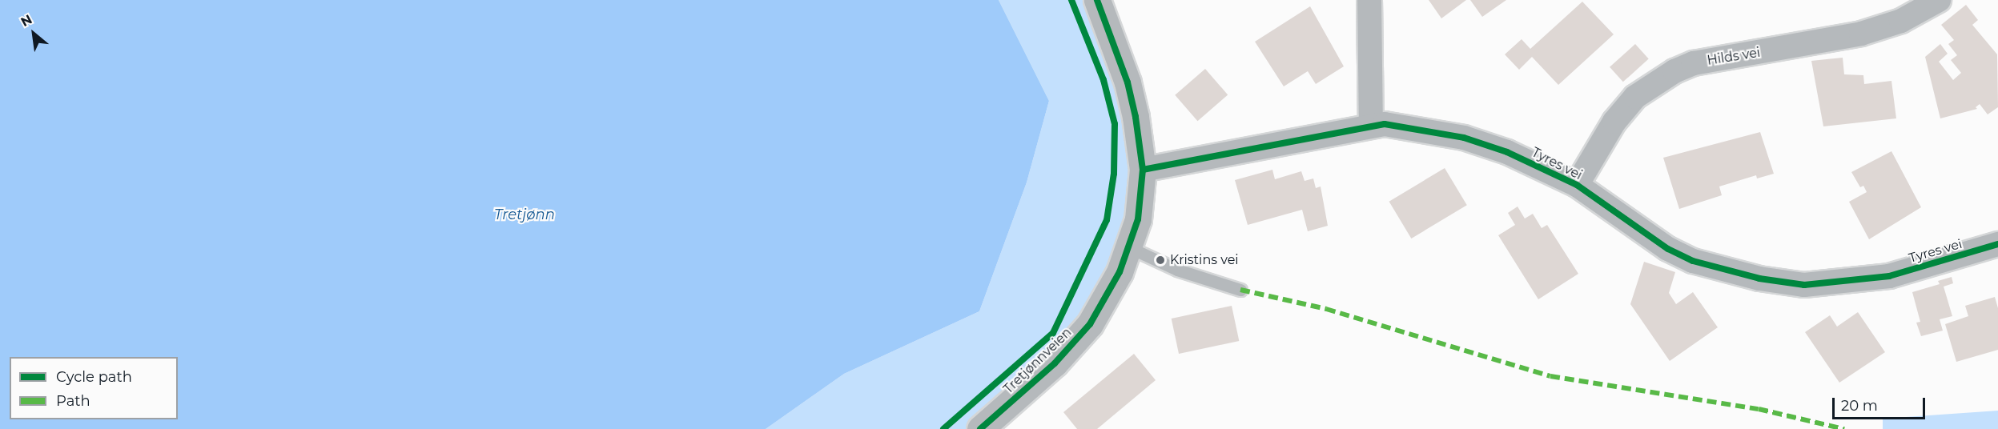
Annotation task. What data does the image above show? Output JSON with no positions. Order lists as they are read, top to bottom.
{
  "streets": {
    "street": ["Hilds vei", "Tyres vei", "Tretjønnveien"]
  },
  "crossings": [
    ["Hilds vei", "Tyres vei"],
    ["Tyres vei", "Tretjønnveien"]
  ],
  "water": ["Tretjønn"],
  "places": ["Kristins vei"],
  "legend": ["Cycle path", "Path"],
  "scale_bar": "20 m",
  "north": "top left"
}
